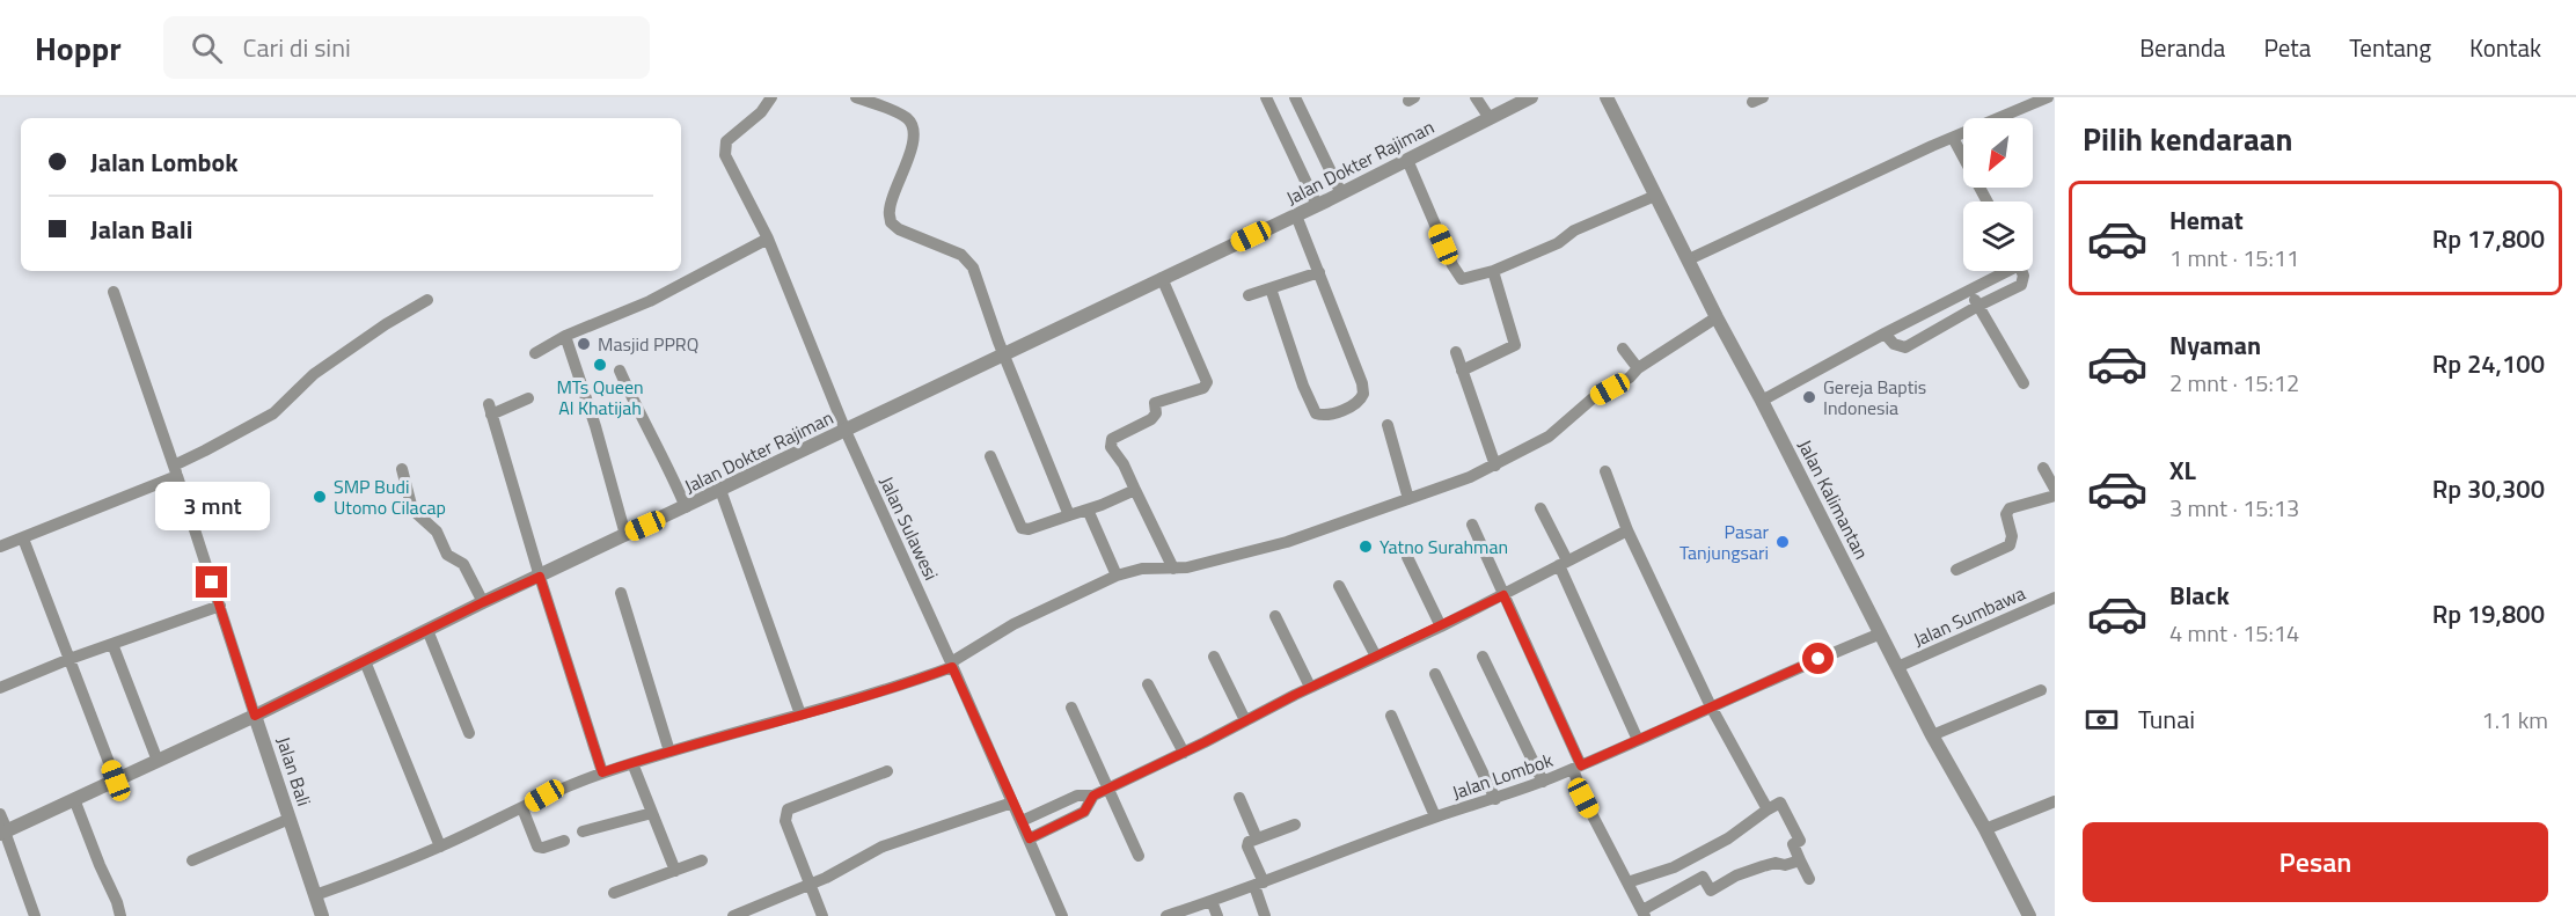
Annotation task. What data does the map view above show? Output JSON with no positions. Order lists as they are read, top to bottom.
{
  "streets": {
    "street": [
      "Jalan Dokter Rajiman",
      "Jalan Kalimantan",
      "Jalan Sulawesi",
      "Jalan Sumbawa",
      "Jalan Bali",
      "Jalan Lombok"
    ]
  },
  "crossings": [
    ["Jalan Dokter Rajiman", "Jalan Sulawesi"],
    ["Jalan Dokter Rajiman", "Jalan Bali"],
    ["Jalan Kalimantan", "Jalan Sumbawa"],
    ["Jalan Kalimantan", "Jalan Lombok"]
  ],
  "places": [
    "Masjid PPRQ",
    "MTs Queen Al Khatijah",
    "Gereja Baptis Indonesia",
    "SMP Budi Utomo Cilacap",
    "Pasar Tanjungsari",
    "Yatno Surahman"
  ],
  "north": "bottom left",
  "page": {
    "header": "Hoppr",
    "search": "Cari di sini",
    "nav": [
      "Beranda",
      "Peta",
      "Tentang",
      "Kontak"
    ],
    "heading": "Pilih kendaraan",
    "banner": ["Jalan Lombok", "Jalan Bali"],
    "list": [
      {
        "name": "Hemat",
        "note": "1 mnt · 15:11",
        "value": "Rp 17,800"
      },
      {
        "name": "Nyaman",
        "note": "2 mnt · 15:12",
        "value": "Rp 24,100"
      },
      {
        "name": "XL",
        "note": "3 mnt · 15:13",
        "value": "Rp 30,300"
      },
      {
        "name": "Black",
        "note": "4 mnt · 15:14",
        "value": "Rp 19,800"
      }
    ],
    "bubble": "3 mnt",
    "pay": ["Tunai", "1.1 km"],
    "buttons": "Pesan"
  }
}
